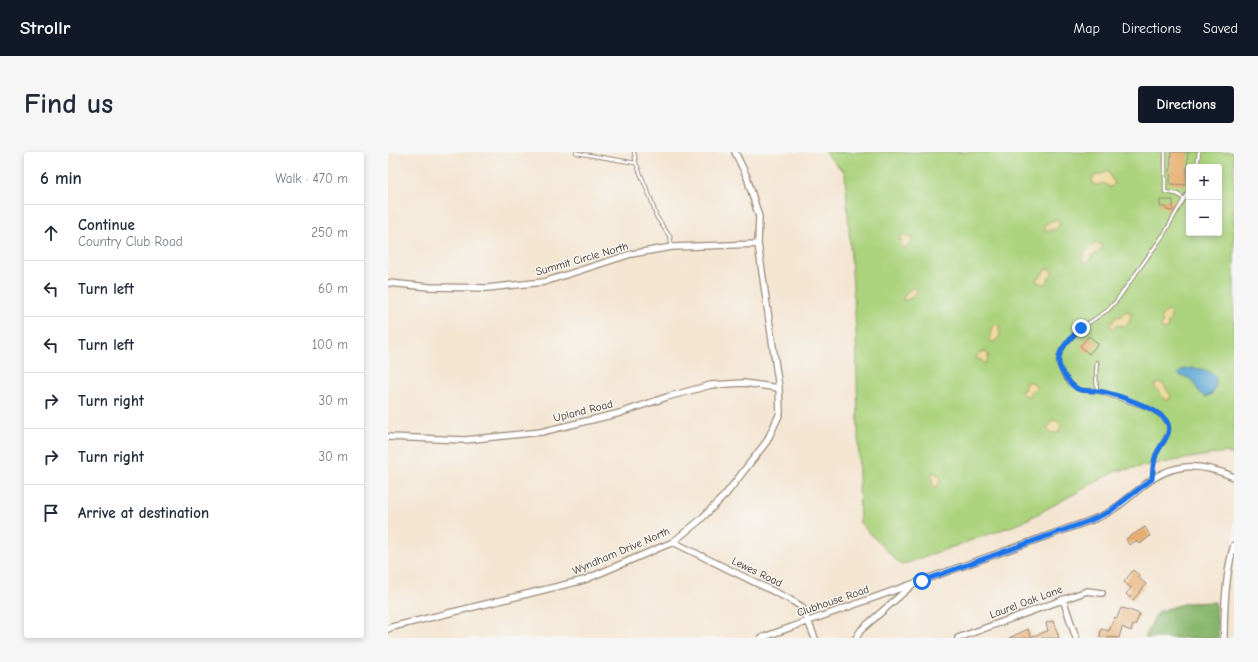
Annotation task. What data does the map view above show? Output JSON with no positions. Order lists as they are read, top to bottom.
{
  "streets": {
    "street": [
      "Summit Circle North",
      "Upland Road",
      "Wyndham Drive North",
      "Lewes Road",
      "Clubhouse Road",
      "Laurel Oak Lane"
    ]
  },
  "crossings": [
    ["Summit Circle North", "Wyndham Drive North"],
    ["Upland Road", "Wyndham Drive North"],
    ["Wyndham Drive North", "Lewes Road"],
    ["Lewes Road", "Clubhouse Road"]
  ],
  "page": {
    "header": "Strollr",
    "nav": ["Map", "Directions", "Saved"],
    "buttons": "Directions",
    "title": "Find us",
    "heading": ["6 min", "Walk · 470 m"],
    "map_buttons": ["+", "−"],
    "list": [
      ["Continue", "Country Club Road", "250 m"],
      ["Turn left", "60 m"],
      ["Turn left", "100 m"],
      ["Turn right", "30 m"],
      ["Turn right", "30 m"],
      "Arrive at destination"
    ]
  }
}
